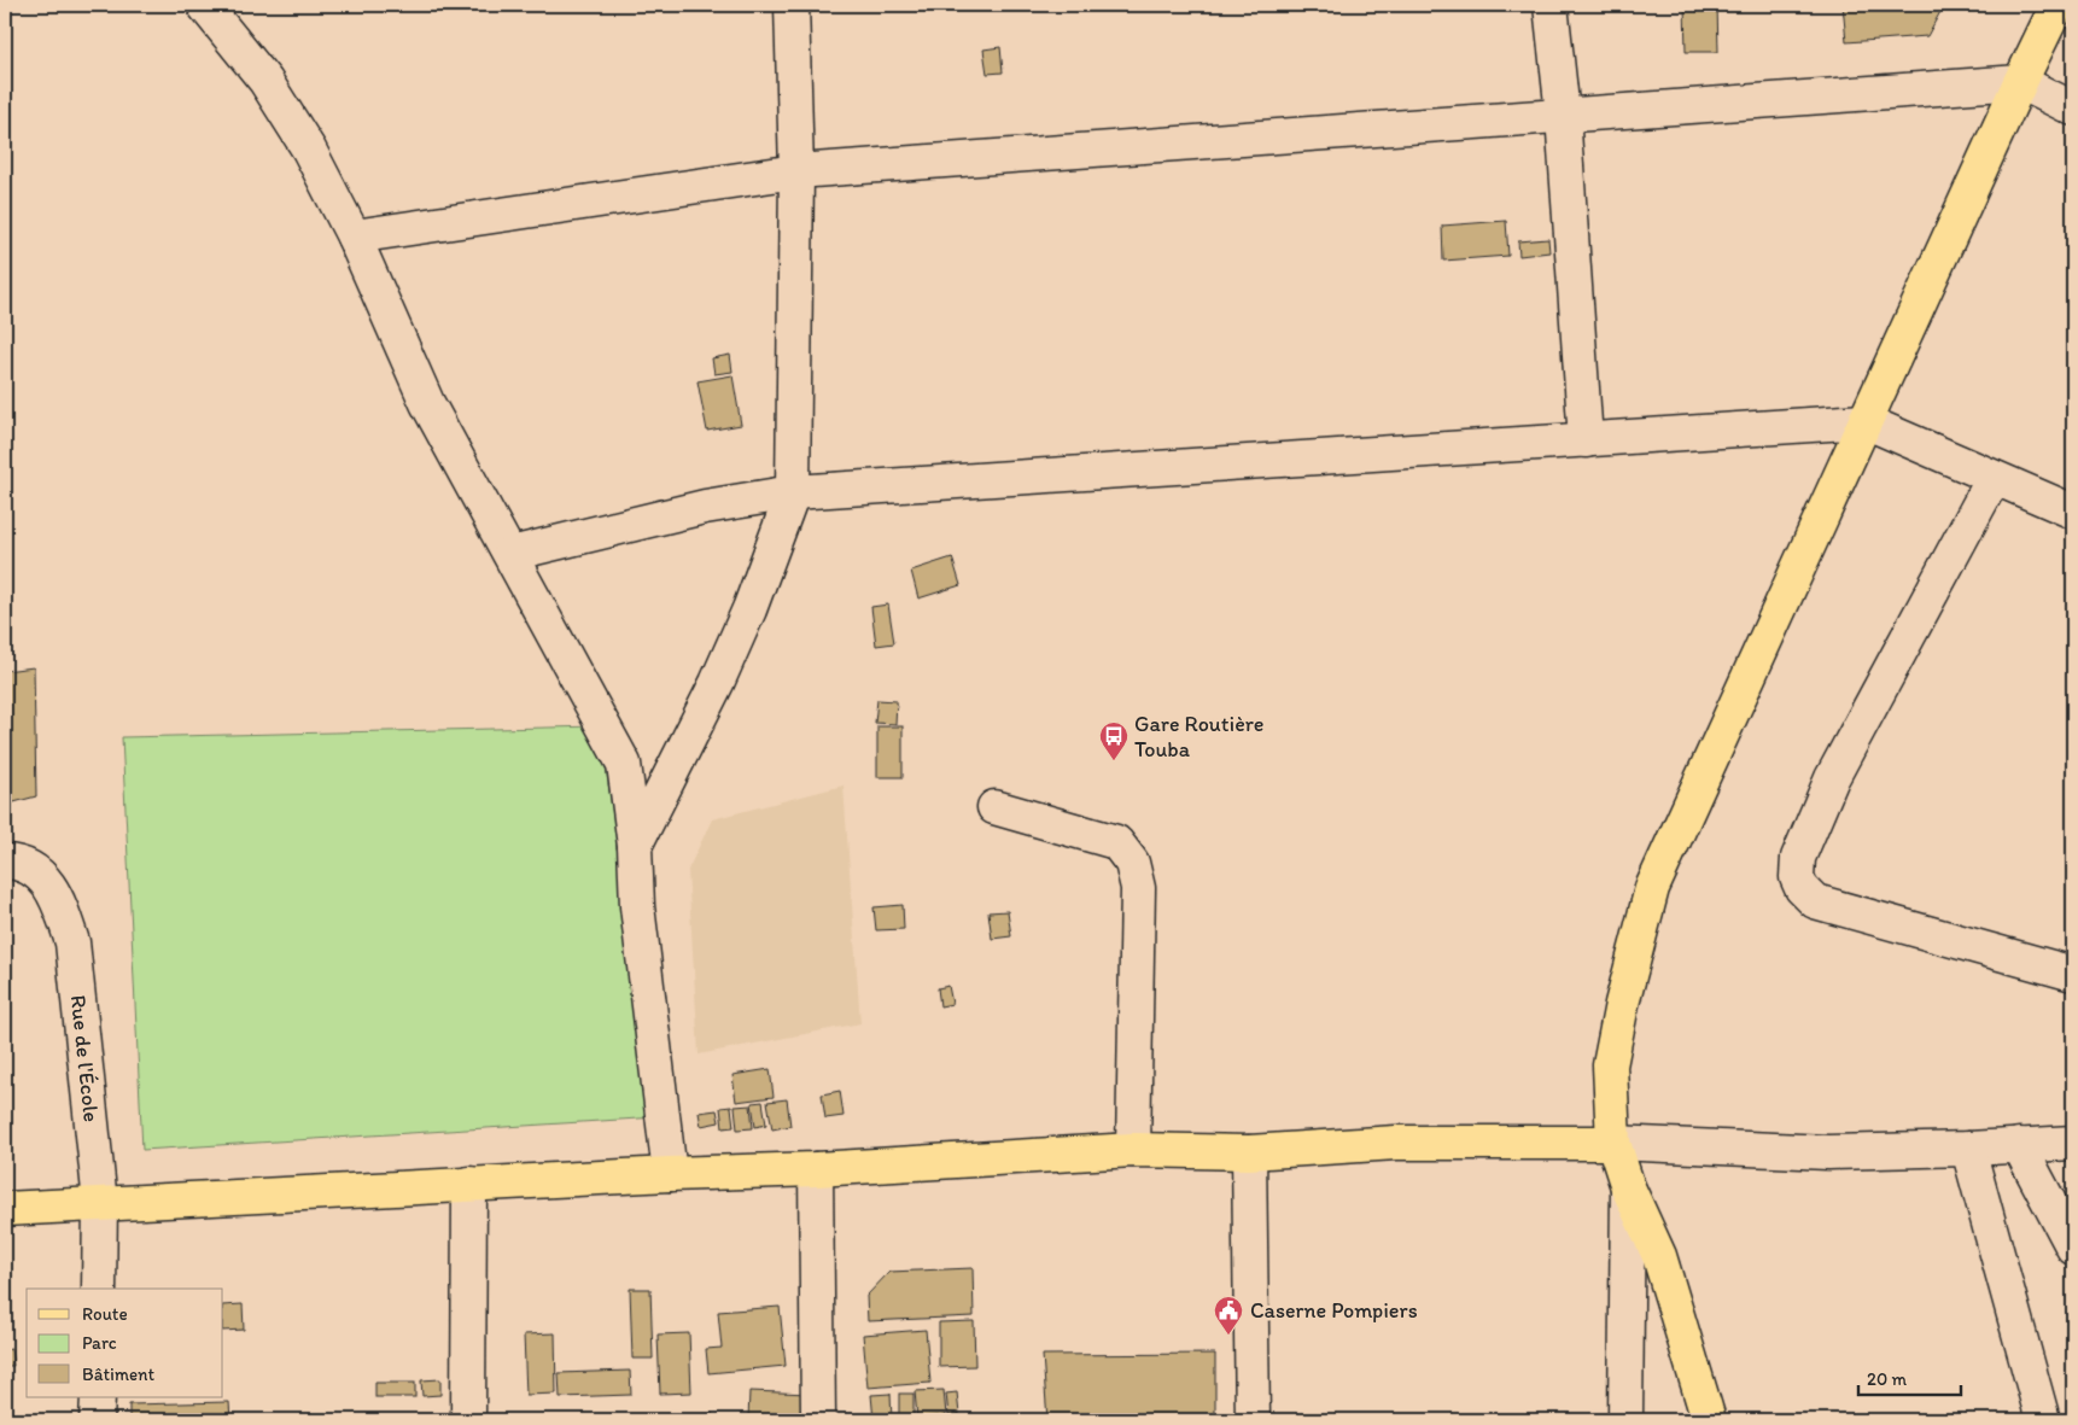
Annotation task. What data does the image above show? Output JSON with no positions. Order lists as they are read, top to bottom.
{
  "streets": {
    "street": ["Rue de l'École"]
  },
  "places": {
    "bus stop": ["Gare Routière Touba"],
    "public building": ["Caserne Pompiers"]
  },
  "legend": ["Route", "Parc", "Bâtiment"],
  "scale_bar": "20 m"
}
